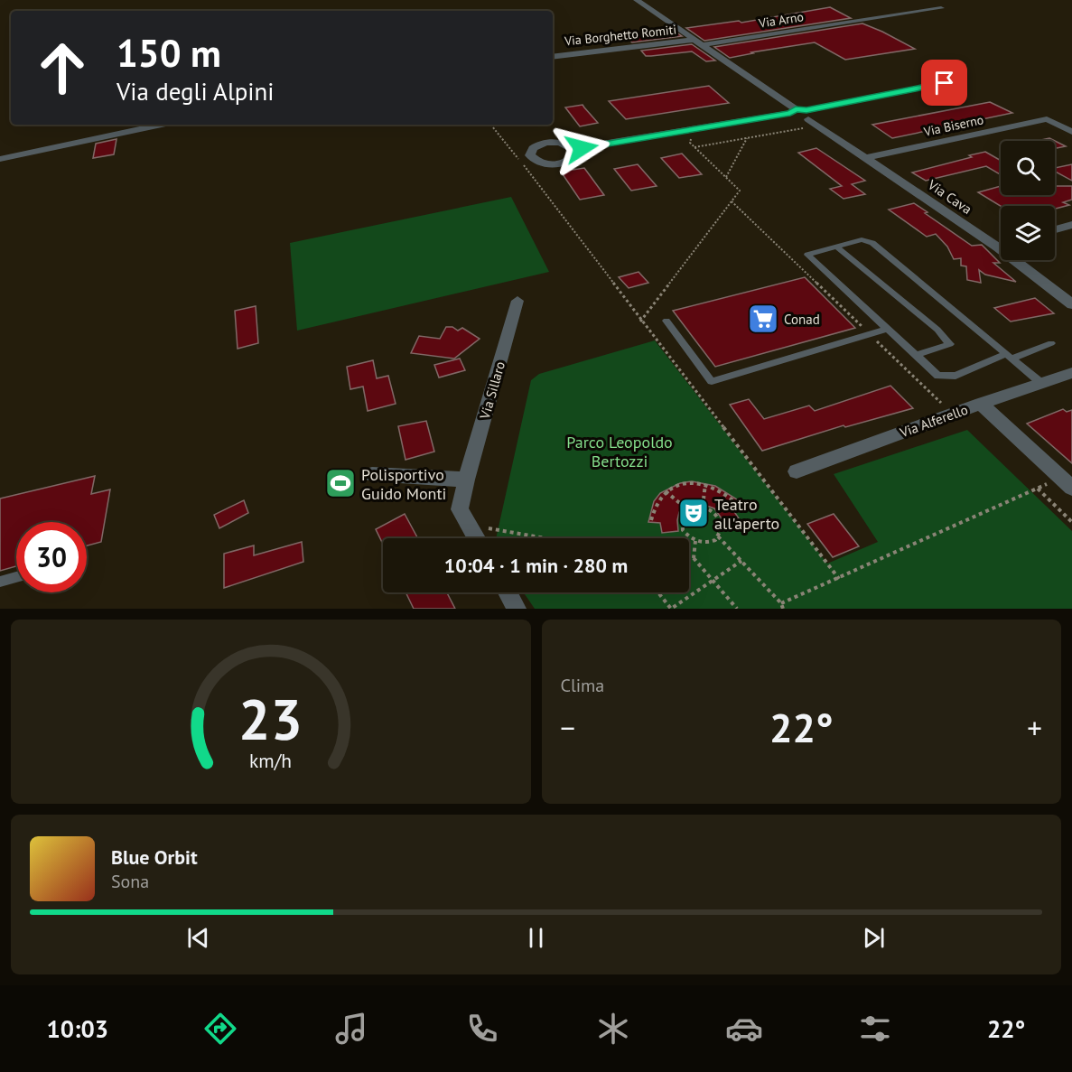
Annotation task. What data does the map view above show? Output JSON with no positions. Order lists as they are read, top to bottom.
{
  "streets": {
    "street": [
      "Via Arno",
      "Via Borghetto Romiti",
      "Via Biserno",
      "Via Cava",
      "Via Sillaro",
      "Via Alferello"
    ]
  },
  "crossings": [
    ["Via Biserno", "Via Cava"]
  ],
  "parks": ["Parco Leopoldo Bertozzi"],
  "places": {
    "supermarket": ["Conad"],
    "sports": ["Polisportivo Guido Monti"],
    "theatre": ["Teatro all'aperto"]
  },
  "page": {
    "turn": ["150 m", "Via degli Alpini"],
    "limit": "30",
    "trip": "10:04 · 1 min · 280 m",
    "tile": "Clima",
    "heat": ["−", "22°", "+"],
    "song": ["Blue Orbit", "Sona"],
    "tabs": ["10:03", "22°"],
    "gauge": ["23", "km/h"]
  }
}
